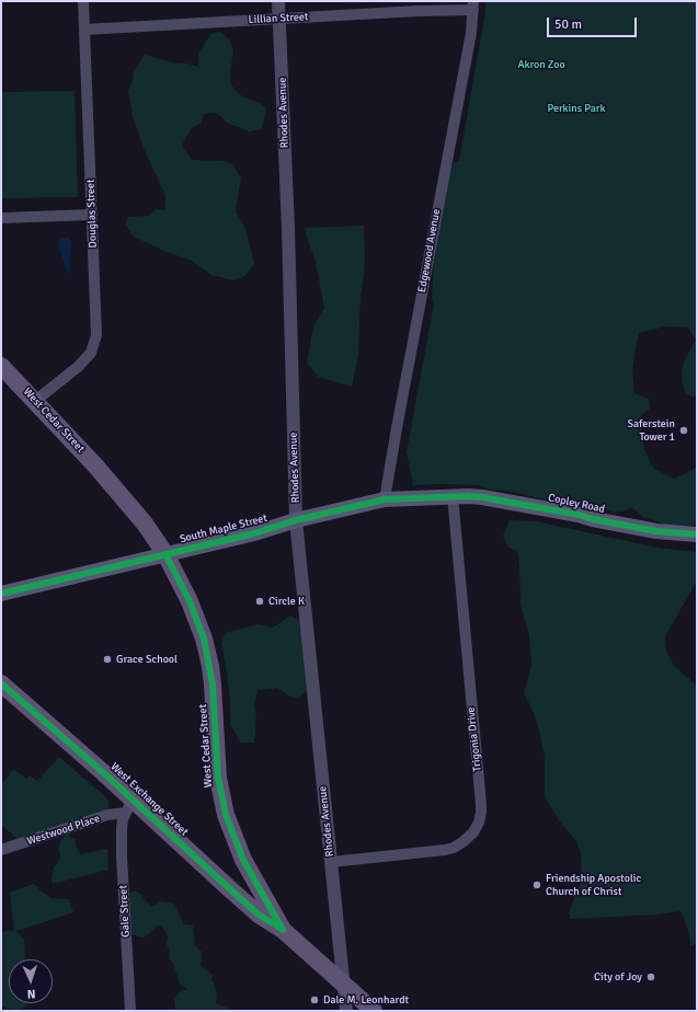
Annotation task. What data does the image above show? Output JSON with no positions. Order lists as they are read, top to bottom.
{
  "streets": {
    "main road": [
      "West Cedar Street",
      "Copley Road",
      "South Maple Street",
      "West Exchange Street"
    ],
    "street": [
      "Lillian Street",
      "Rhodes Avenue",
      "Douglas Street",
      "Edgewood Avenue",
      "Trigonia Drive",
      "Westwood Place",
      "Gale Street"
    ]
  },
  "crossings": [
    ["Lillian Street", "Rhodes Avenue"],
    ["Lillian Street", "Douglas Street"],
    ["Lillian Street", "Edgewood Avenue"],
    ["Rhodes Avenue", "South Maple Street"],
    ["Rhodes Avenue", "Trigonia Drive"],
    ["Rhodes Avenue", "West Exchange Street"],
    ["Douglas Street", "West Cedar Street"],
    ["Edgewood Avenue", "South Maple Street"],
    ["West Cedar Street", "South Maple Street"],
    ["West Cedar Street", "West Exchange Street"],
    ["Copley Road", "South Maple Street"],
    ["Copley Road", "Trigonia Drive"],
    ["South Maple Street", "Trigonia Drive"],
    ["West Exchange Street", "Westwood Place"],
    ["West Exchange Street", "Gale Street"],
    ["Westwood Place", "Gale Street"]
  ],
  "parks": ["Akron Zoo", "Perkins Park"],
  "places": [
    "Saferstein Tower 1",
    "Circle K",
    "Grace School",
    "Friendship Apostolic Church of Christ",
    "City of Joy",
    "Dale M. Leonhardt"
  ],
  "scale_bar": "50 m",
  "north": "bottom"
}
